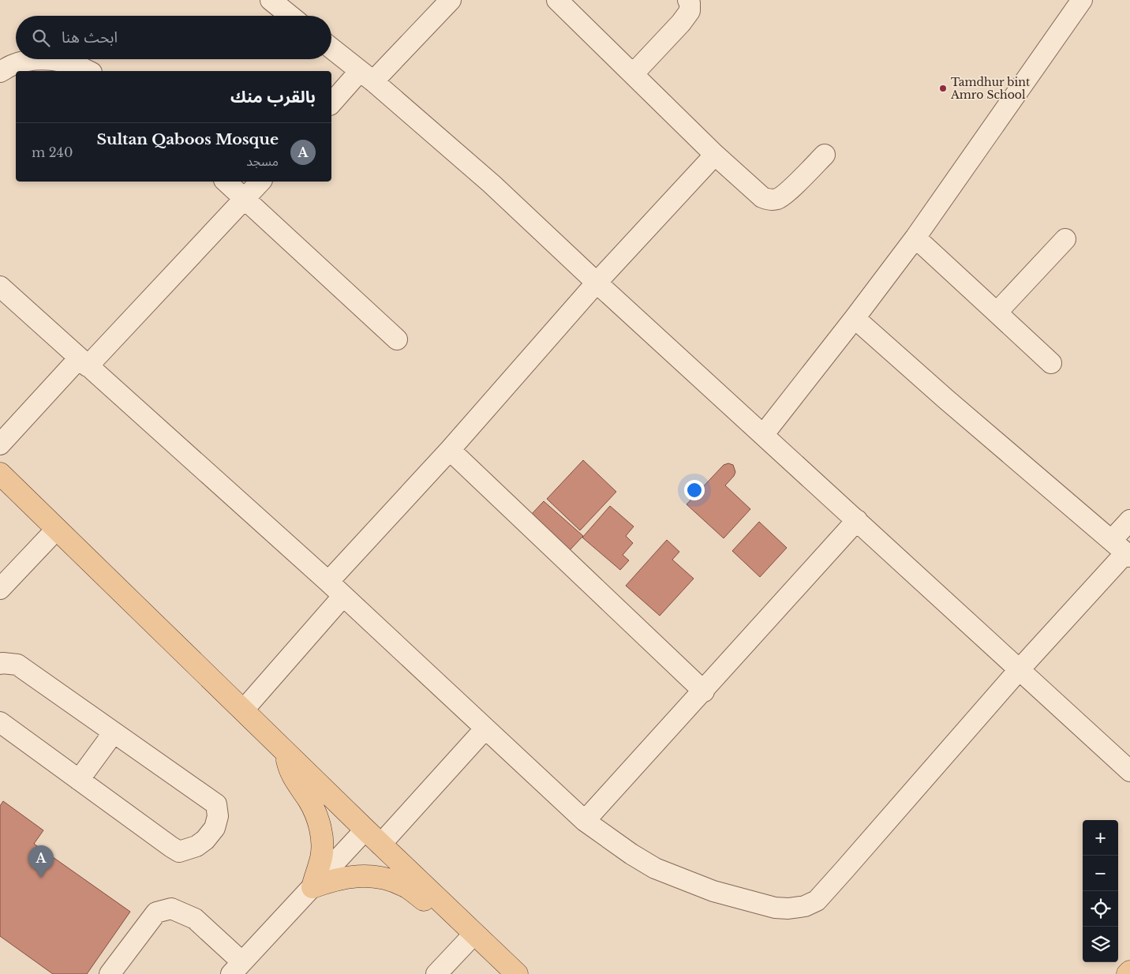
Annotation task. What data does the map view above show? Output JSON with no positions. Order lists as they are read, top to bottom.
{
  "places": ["Tamdhur bint Amro School"],
  "page": {
    "search": "ابحث هنا",
    "heading": "بالقرب منك",
    "list": [
      {
        "mark": "A",
        "name": "Sultan Qaboos Mosque",
        "note": "مسجد",
        "value": "240 m"
      }
    ],
    "map_buttons": ["+", "−"],
    "pins": "A"
  }
}
